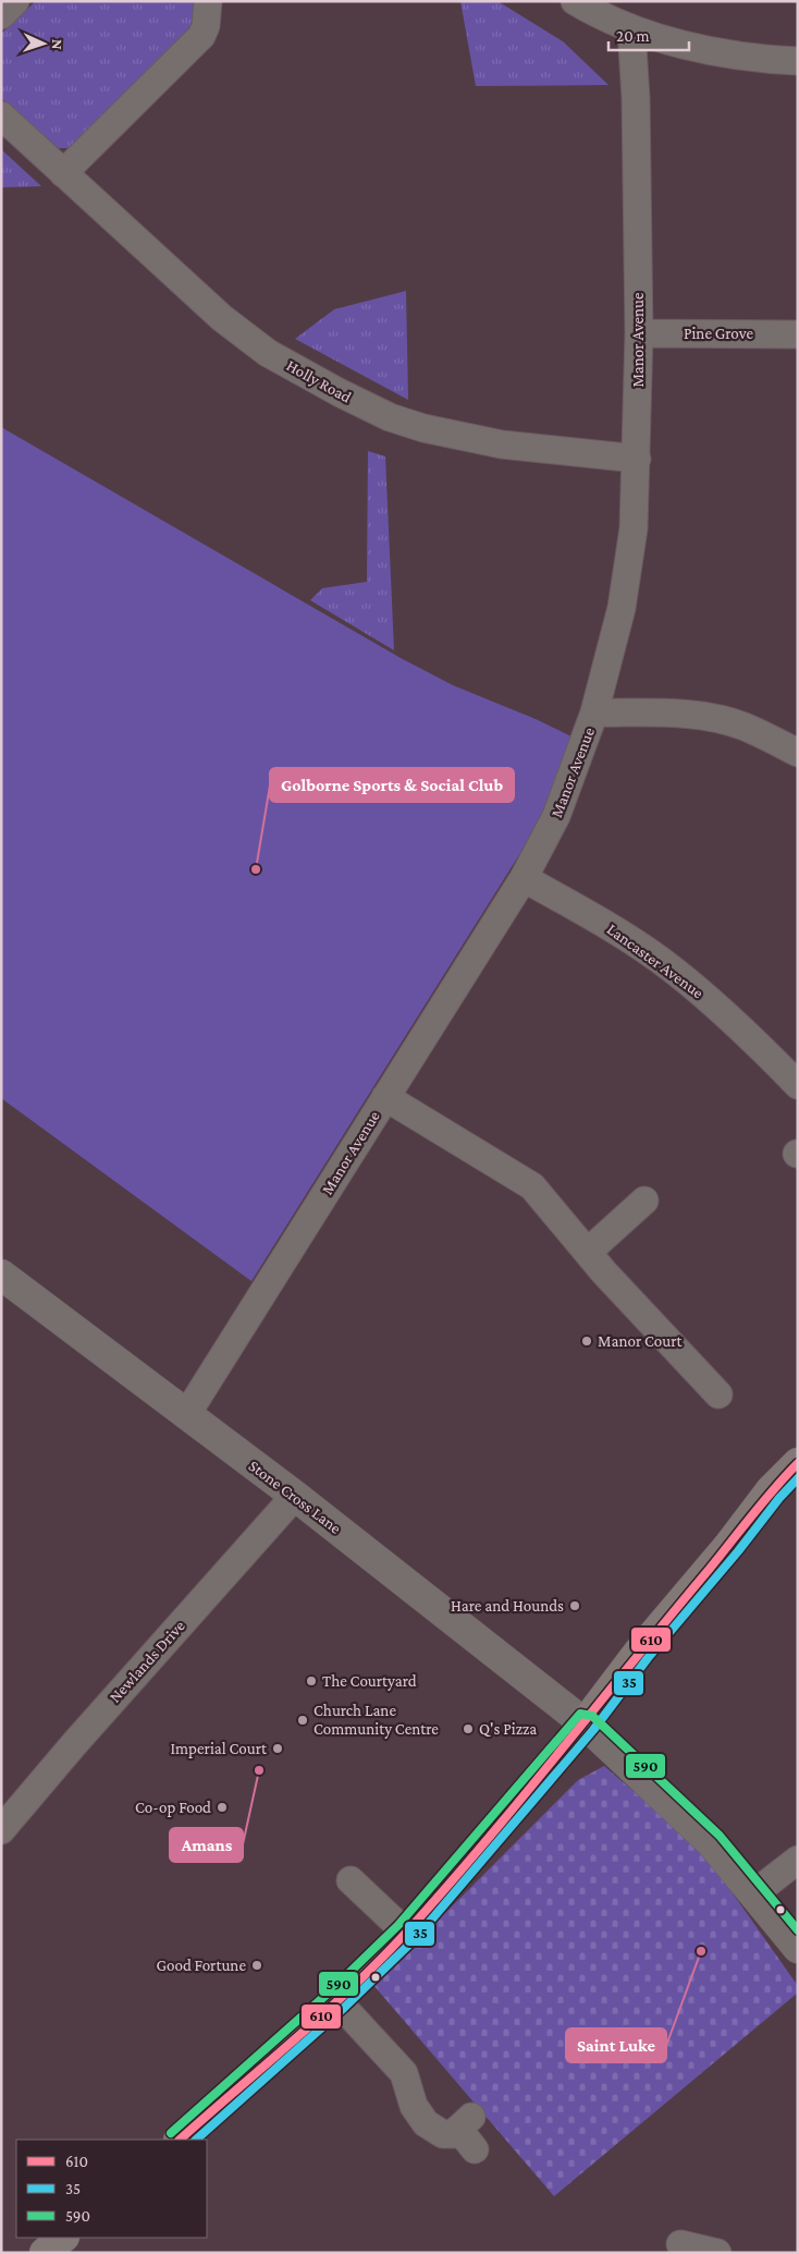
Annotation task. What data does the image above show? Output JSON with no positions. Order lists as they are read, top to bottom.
{
  "streets": {
    "street": [
      "Pine Grove",
      "Manor Avenue",
      "Holly Road",
      "Lancaster Avenue",
      "Stone Cross Lane",
      "Newlands Drive"
    ]
  },
  "crossings": [
    ["Pine Grove", "Manor Avenue"],
    ["Manor Avenue", "Holly Road"],
    ["Manor Avenue", "Lancaster Avenue"],
    ["Manor Avenue", "Stone Cross Lane"],
    ["Stone Cross Lane", "Newlands Drive"]
  ],
  "places": [
    "Golborne Sports & Social Club",
    "Manor Court",
    "Hare and Hounds",
    "The Courtyard",
    "Church Lane Community Centre",
    "Q's Pizza",
    "Imperial Court",
    "Amans",
    "Co-op Food",
    "Saint Luke",
    "Good Fortune"
  ],
  "lines": ["transit line 610", "transit line 35", "transit line 590"],
  "legend": ["610", "35", "590"],
  "scale_bar": "20 m",
  "north": "right"
}
